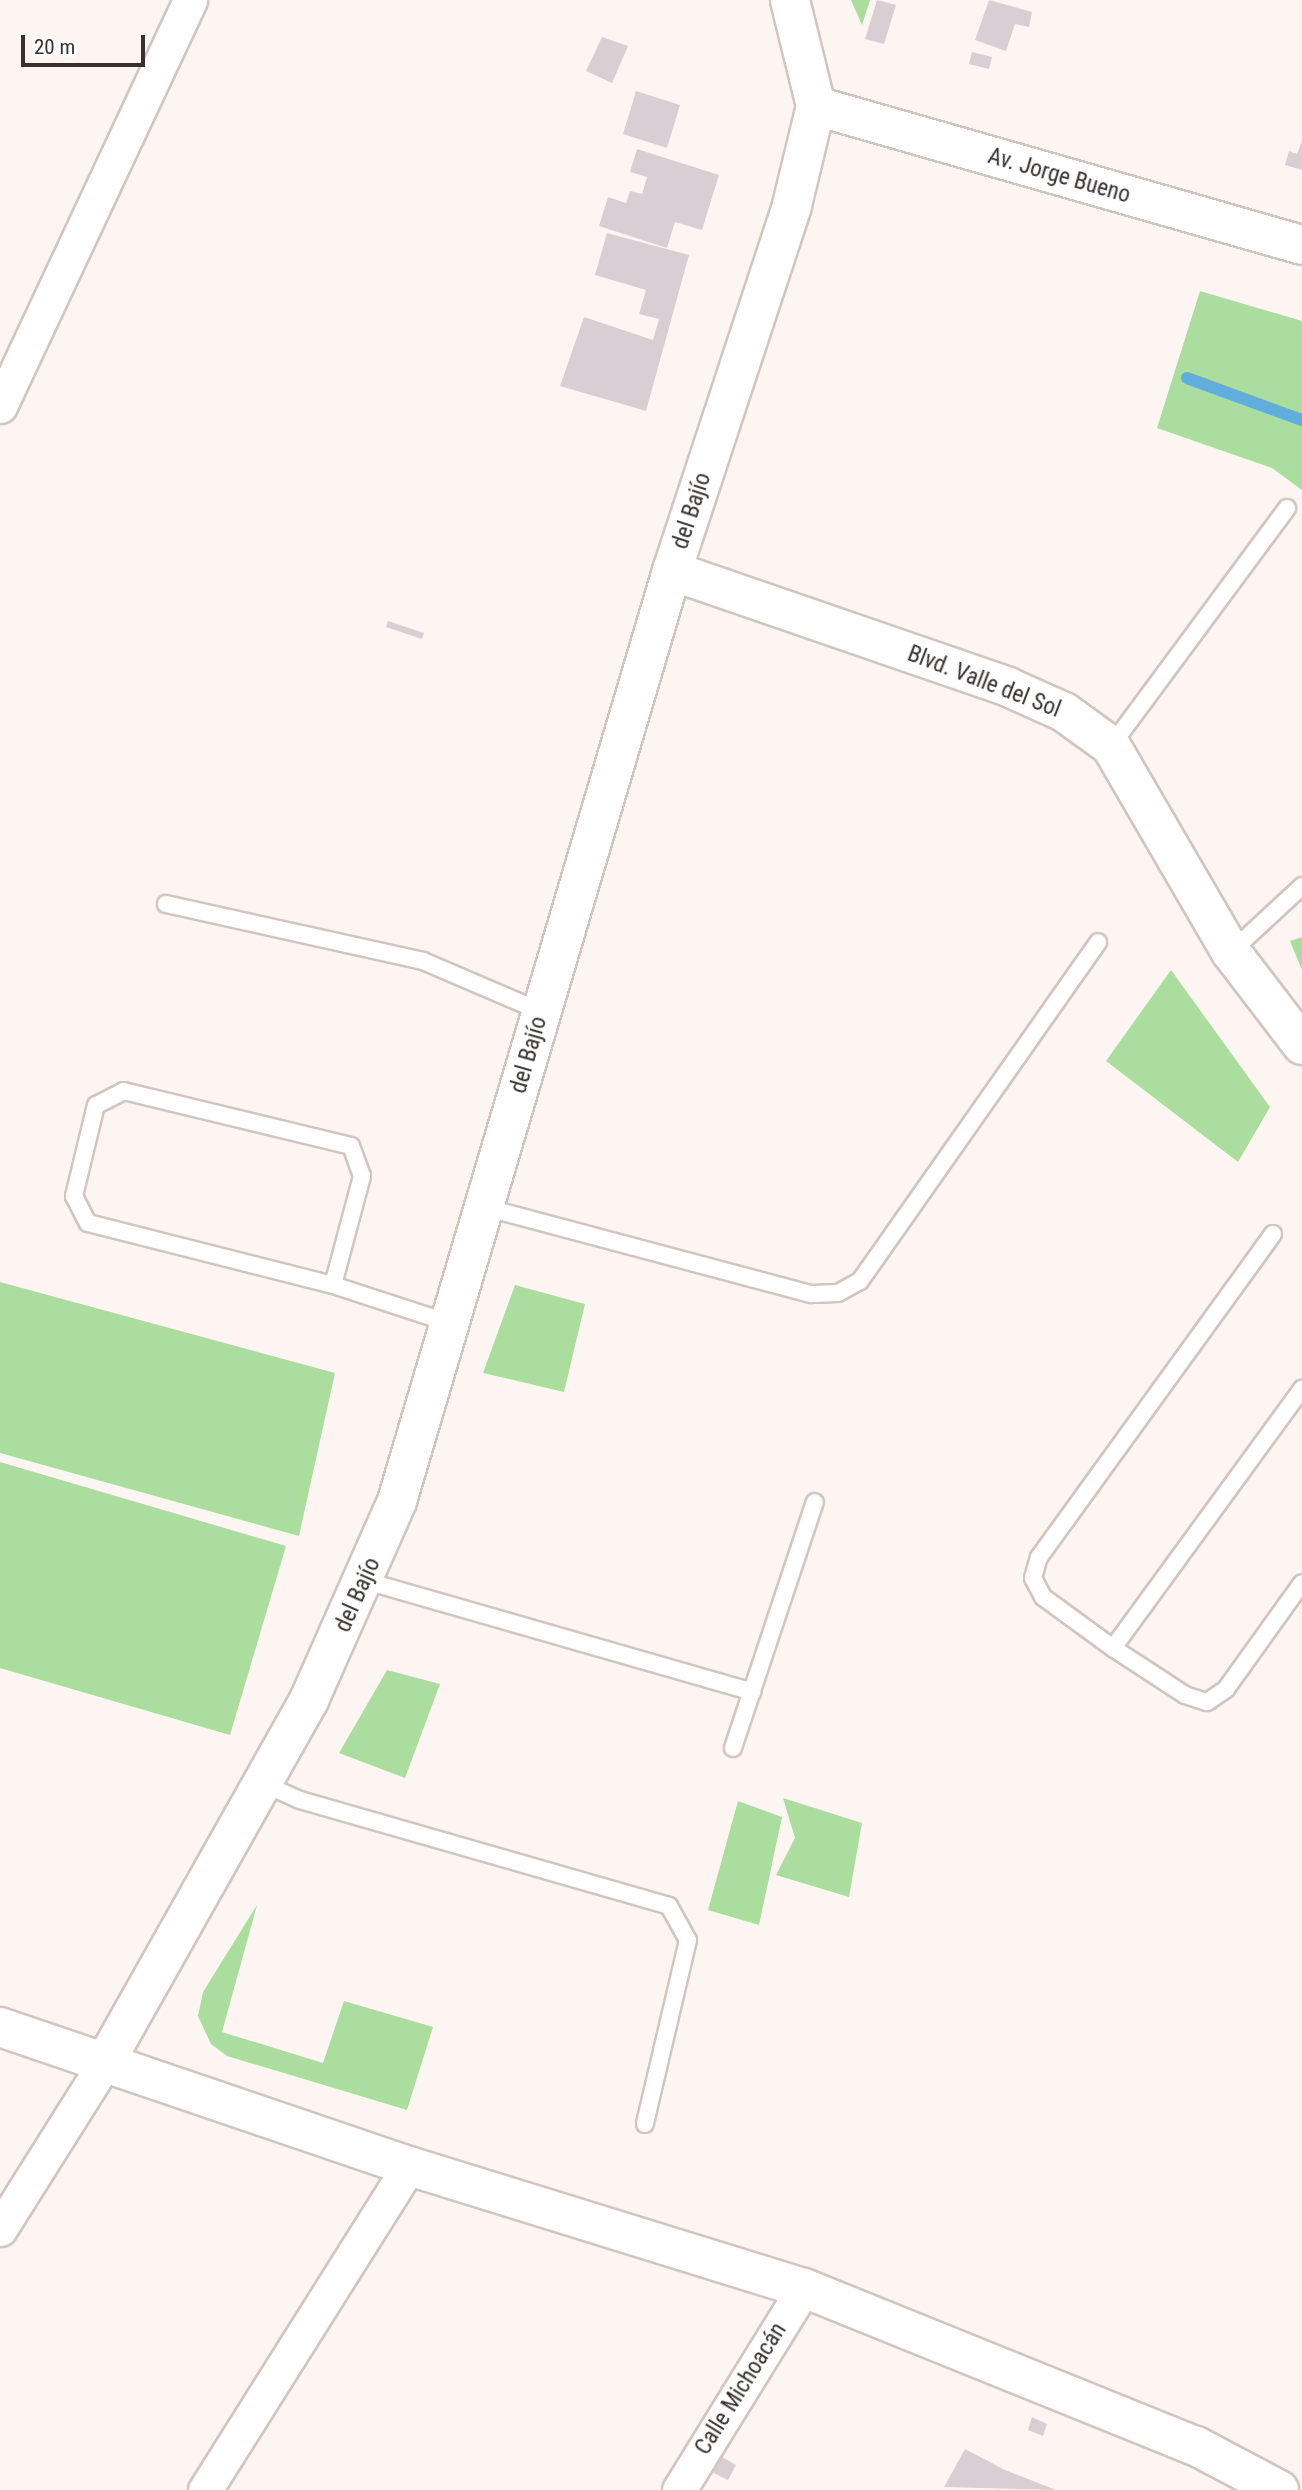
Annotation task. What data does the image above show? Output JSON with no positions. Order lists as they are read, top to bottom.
{
  "streets": {
    "street": [
      "Av. Jorge Bueno",
      "del Bajío",
      "Blvd. Valle del Sol",
      "Calle Michoacán"
    ]
  },
  "crossings": [
    ["Av. Jorge Bueno", "del Bajío"],
    ["del Bajío", "Blvd. Valle del Sol"]
  ],
  "scale_bar": "20 m"
}
